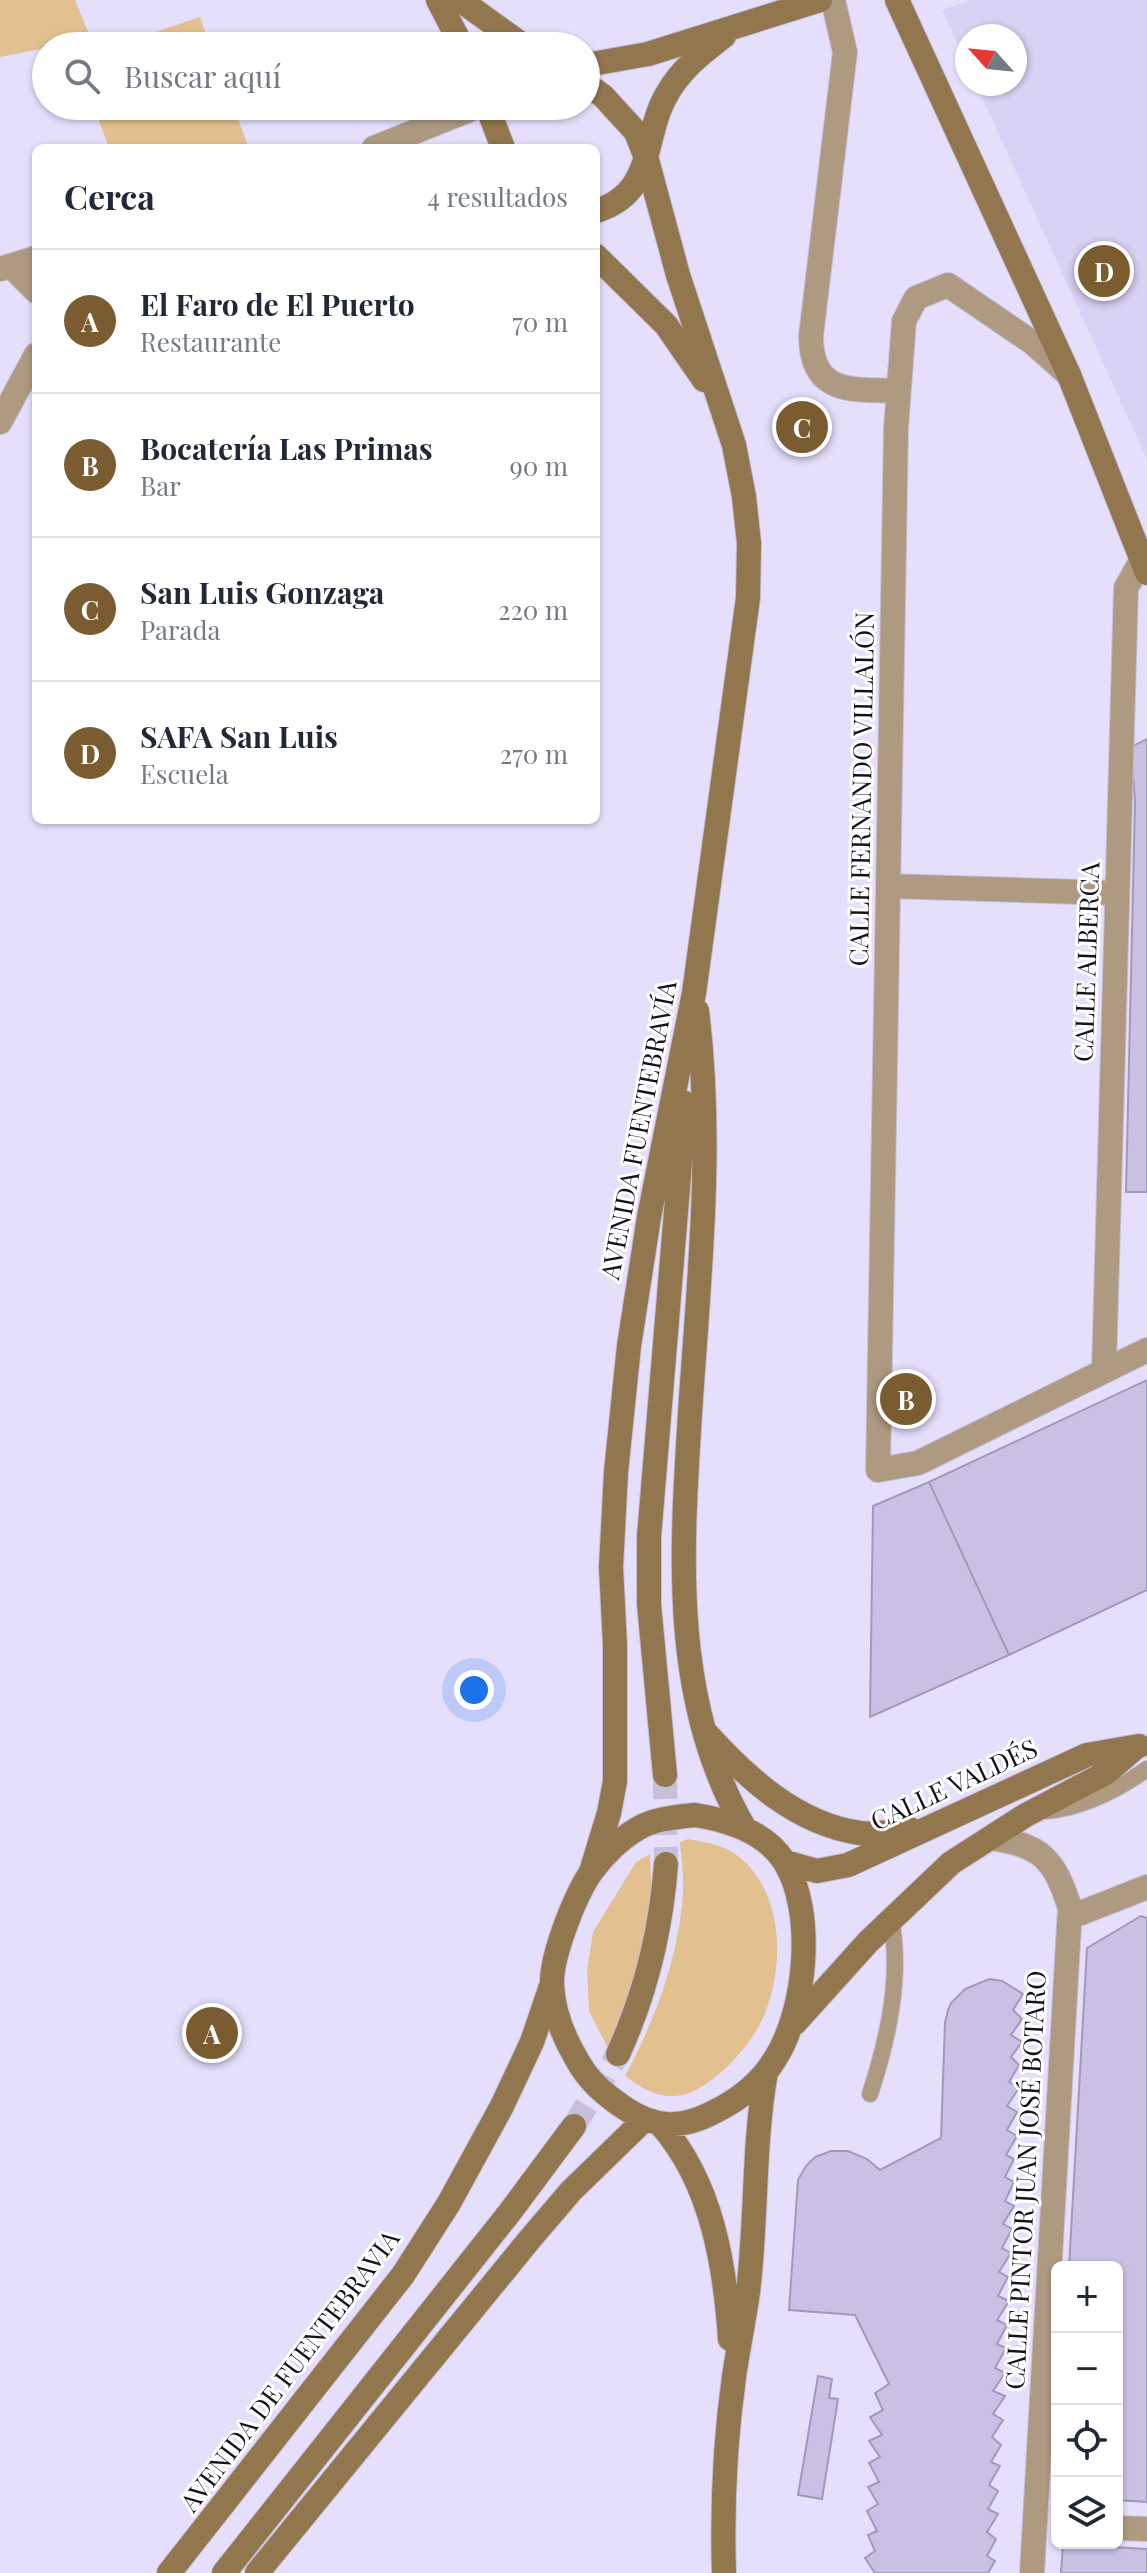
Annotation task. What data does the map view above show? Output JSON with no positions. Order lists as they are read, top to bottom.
{
  "streets": {
    "main road": ["AVENIDA FUENTEBRAVÍA", "CALLE VALDÉS", "AVENIDA DE FUENTEBRAVIA"],
    "street": ["CALLE FERNANDO VILLALÓN", "CALLE ALBERCA", "CALLE PINTOR JUAN JOSÉ BOTARO"]
  },
  "crossings": [
    ["CALLE FERNANDO VILLALÓN", "CALLE ALBERCA"],
    ["AVENIDA FUENTEBRAVÍA", "CALLE VALDÉS"],
    ["AVENIDA FUENTEBRAVÍA", "AVENIDA DE FUENTEBRAVIA"],
    ["CALLE VALDÉS", "AVENIDA DE FUENTEBRAVIA"]
  ],
  "north": "top left",
  "page": {
    "search": "Buscar aquí",
    "heading": ["Cerca", "4 resultados"],
    "pins": [
      "D",
      "C",
      "B",
      "A"
    ],
    "list": [
      {
        "mark": "A",
        "name": "El Faro de El Puerto",
        "note": "Restaurante",
        "value": "70 m"
      },
      {
        "mark": "B",
        "name": "Bocatería Las Primas",
        "note": "Bar",
        "value": "90 m"
      },
      {
        "mark": "C",
        "name": "San Luis Gonzaga",
        "note": "Parada",
        "value": "220 m"
      },
      {
        "mark": "D",
        "name": "SAFA San Luis",
        "note": "Escuela",
        "value": "270 m"
      }
    ],
    "map_buttons": ["+", "−"]
  }
}
